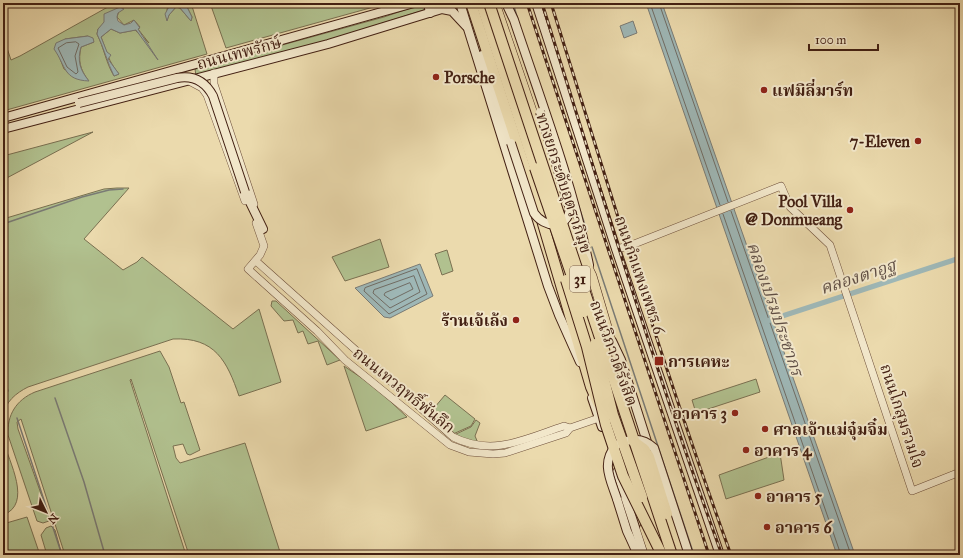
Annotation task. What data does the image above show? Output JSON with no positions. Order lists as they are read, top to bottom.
{
  "streets": {
    "highway": ["ทางยกระดับอุตราภิมุข", "31", "ถนนวิภาวดีรังสิต"],
    "main road": ["ถนนเทพรักษ์", "ถนนกำแพงเพชร 6"],
    "street": ["ถนนเทวฤทธิ์พันลึก", "ถนนโกสุมรวมใจ"]
  },
  "crossings": [
    ["ถนนเทพรักษ์", "31"],
    ["ทางยกระดับอุตราภิมุข", "ถนนวิภาวดีรังสิต"],
    ["ถนนกำแพงเพชร 6", "ถนนโกสุมรวมใจ"],
    ["31", "ถนนเทวฤทธิ์พันลึก"]
  ],
  "water": ["คลองตาอูฐ", "คลองเปรมประชากร"],
  "places": {
    "other": [
      "Porsche",
      "แฟมิลี่มาร์ท",
      "7-Eleven",
      "Pool Villa @ Donmueang",
      "ร้านเจ้เล้ง",
      "อาคาร 3",
      "ศาลเจ้าแม่จุ๋มจิ๋ม",
      "อาคาร 4",
      "อาคาร 5",
      "อาคาร 6"
    ],
    "transit": ["การเคหะ"]
  },
  "scale_bar": "100 m",
  "north": "bottom right"
}
